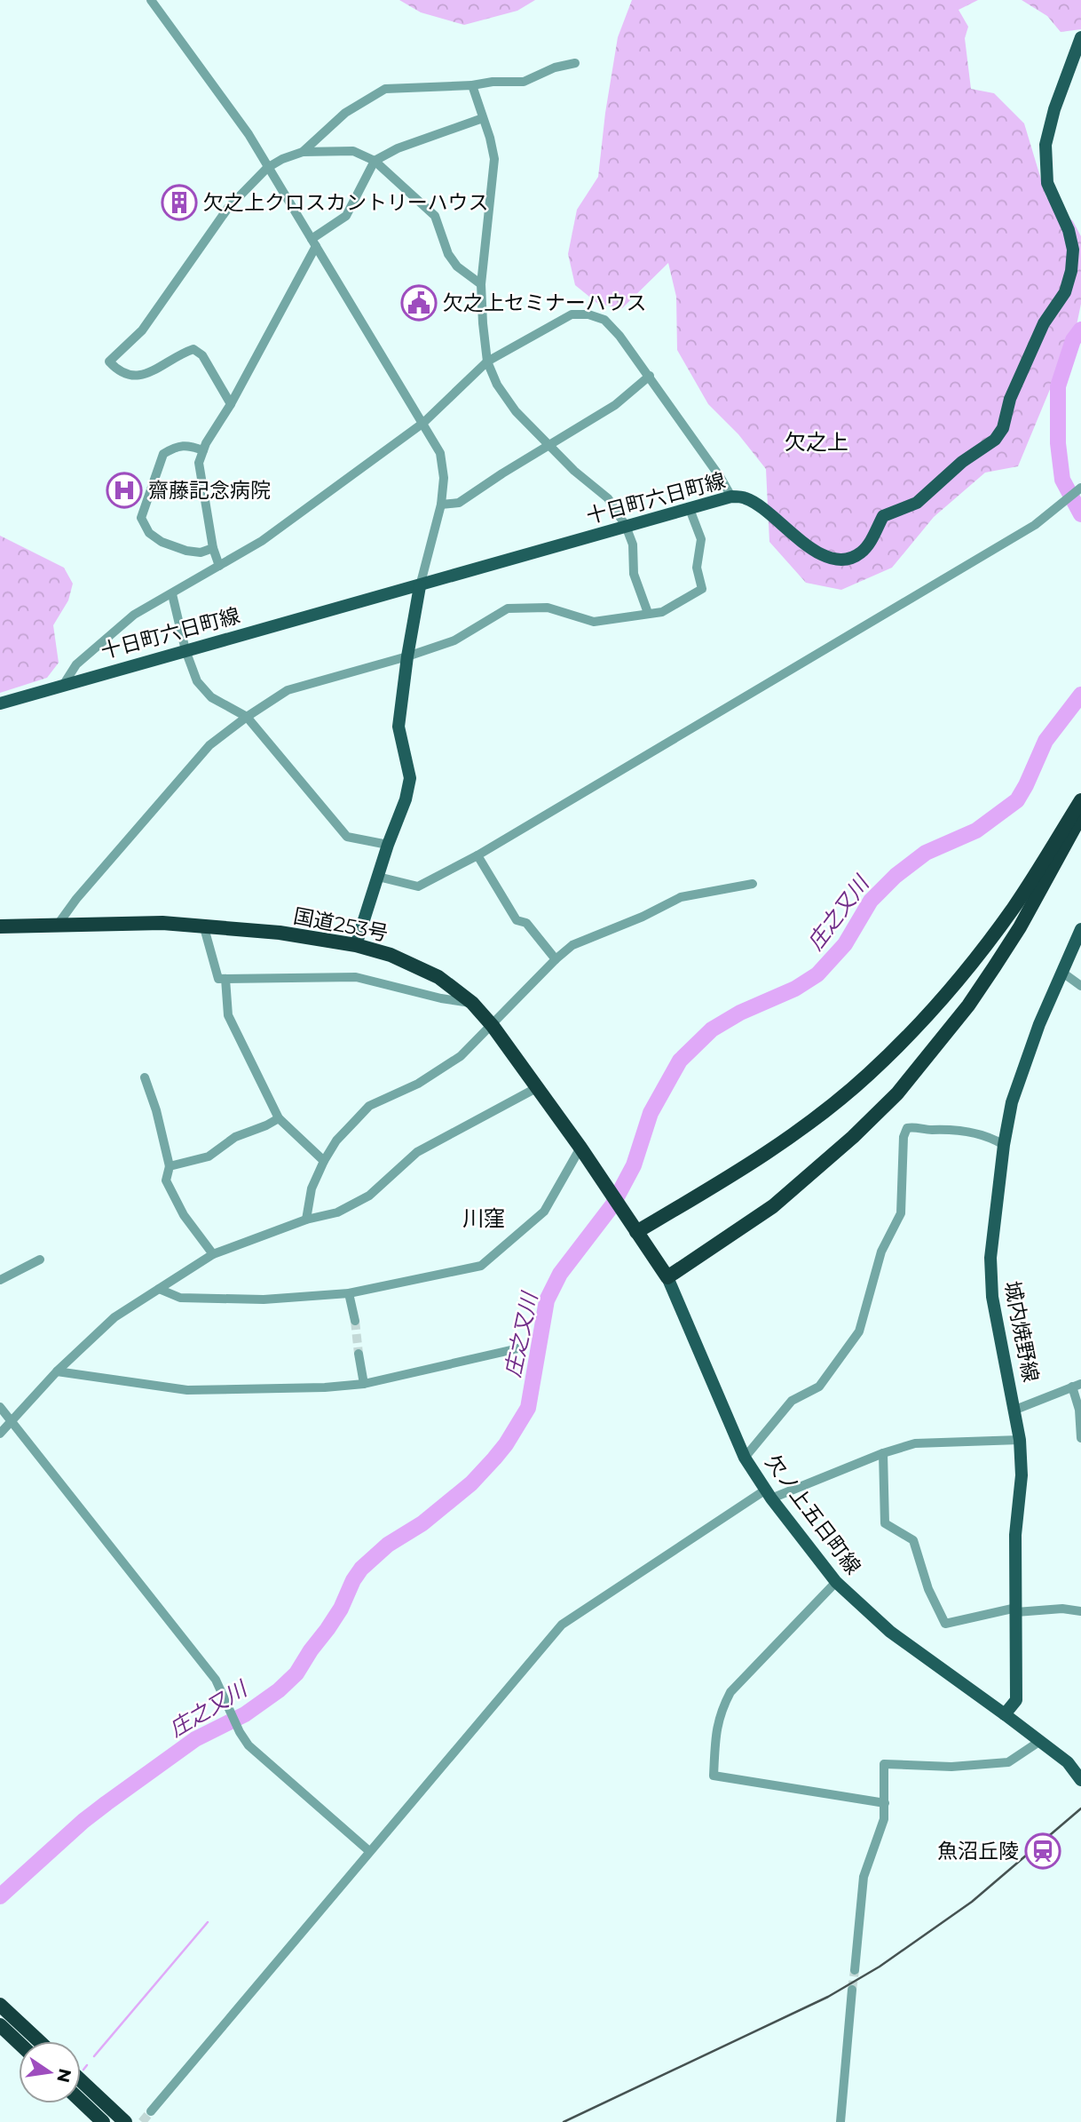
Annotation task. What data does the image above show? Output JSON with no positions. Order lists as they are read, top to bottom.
{
  "streets": {
    "highway": ["国道253号"],
    "main road": ["十日町六日町線", "城内焼野線", "欠ノ上五日町線"]
  },
  "crossings": [
    ["国道253号", "欠ノ上五日町線"],
    ["城内焼野線", "欠ノ上五日町線"]
  ],
  "districts": ["欠之上", "川窪"],
  "water": ["庄之又川"],
  "places": {
    "building": ["欠之上クロスカントリーハウス"],
    "public building": ["欠之上セミナーハウス"],
    "hospital": ["齋藤記念病院"],
    "station": ["魚沼丘陵"]
  },
  "north": "right"
}
